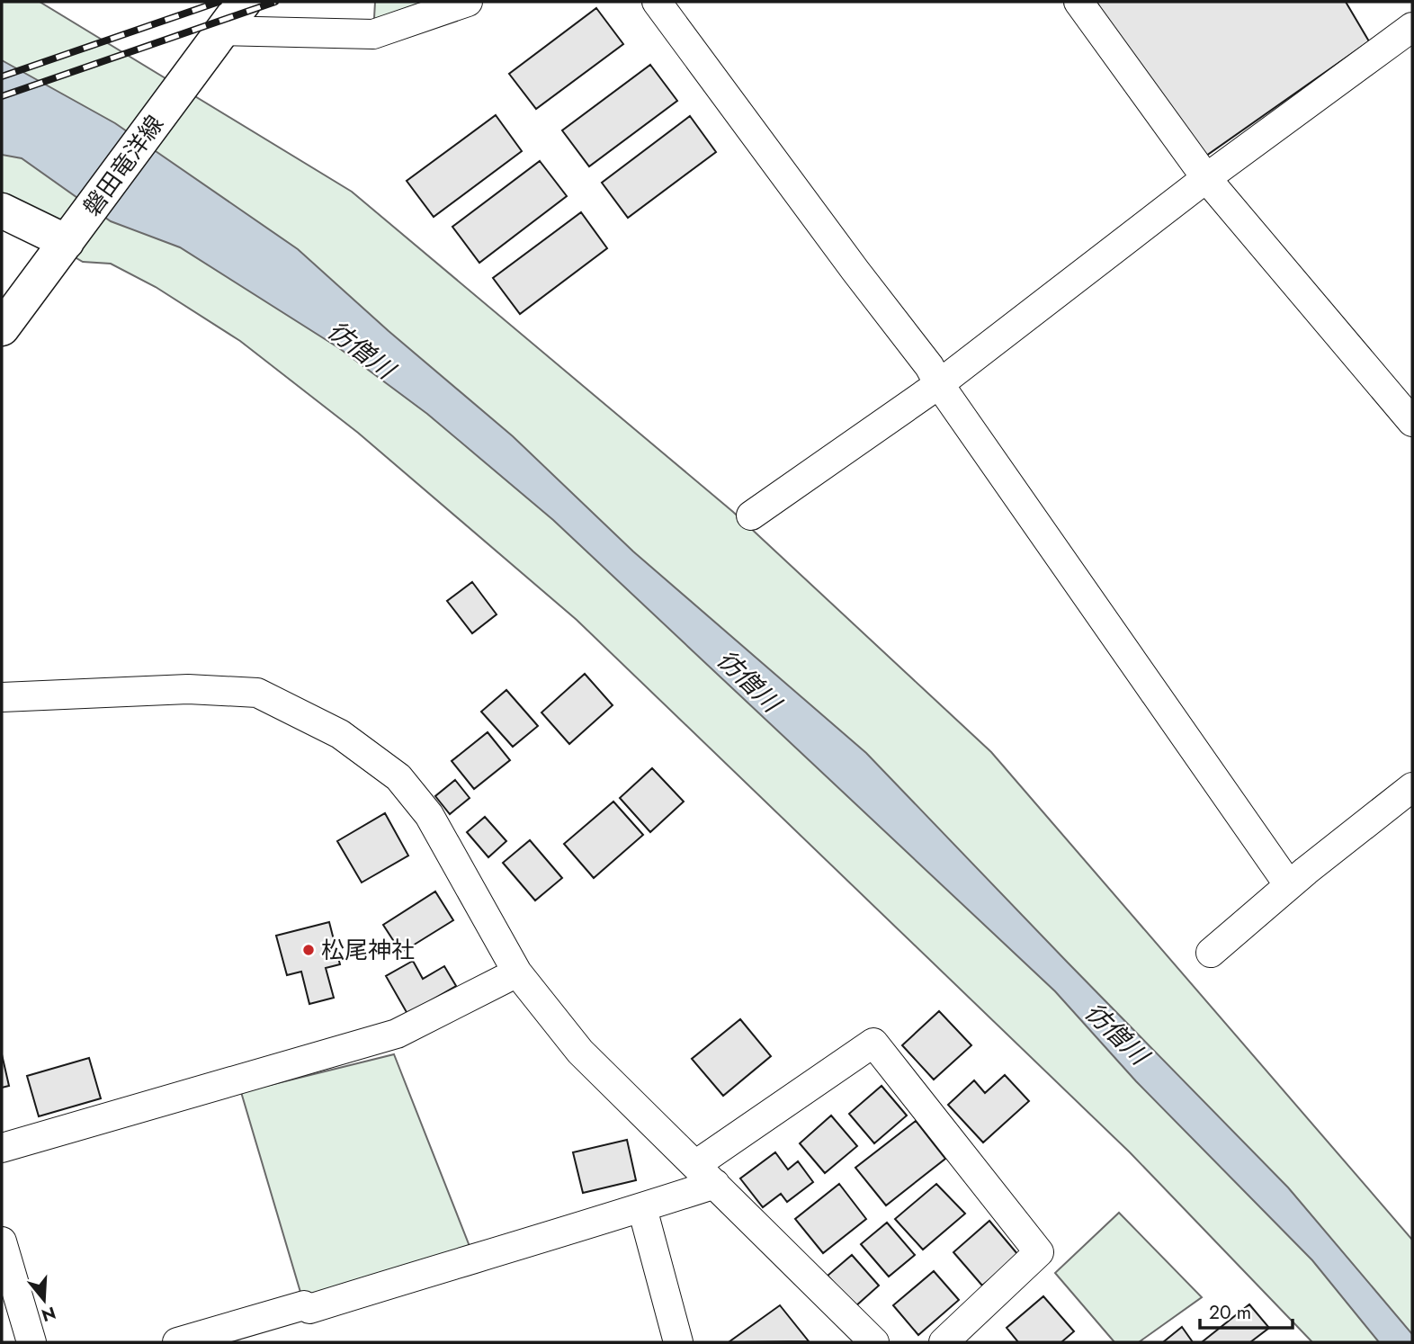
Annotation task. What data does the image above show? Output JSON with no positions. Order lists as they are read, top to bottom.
{
  "streets": {
    "main road": ["磐田竜洋線"]
  },
  "water": ["彷僧川"],
  "places": ["松尾神社"],
  "scale_bar": "20 m",
  "north": "bottom"
}
